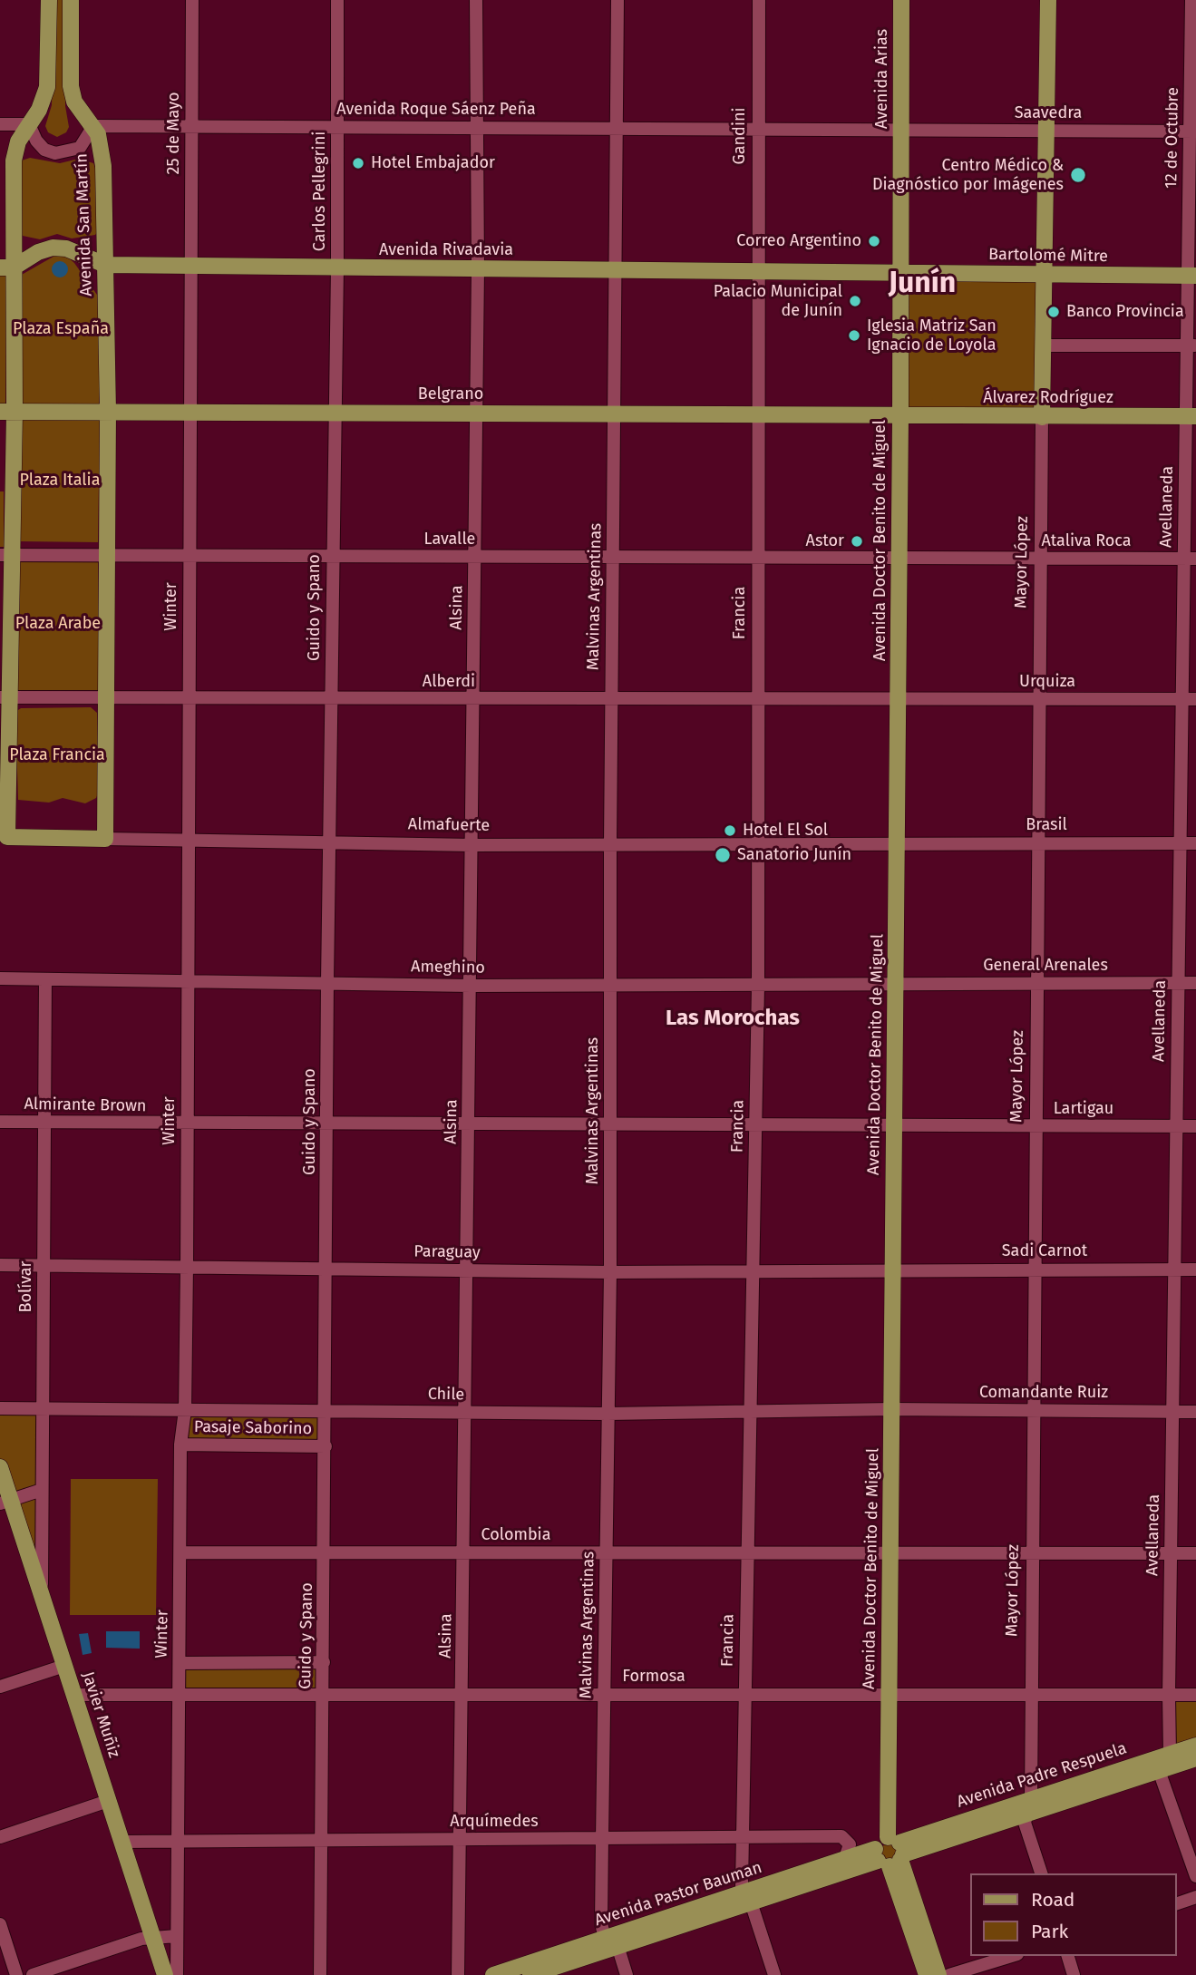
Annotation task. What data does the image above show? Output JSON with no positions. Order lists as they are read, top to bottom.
{
  "streets": {
    "main road": [
      "Avenida Arias",
      "Avenida San Martín",
      "Avenida Rivadavia",
      "Bartolomé Mitre",
      "Belgrano",
      "Álvarez Rodríguez",
      "Avenida Doctor Benito de Miguel",
      "Mayor López",
      "Almafuerte",
      "Javier Muñiz",
      "Avenida Padre Respuela",
      "Avenida Pastor Bauman"
    ],
    "street": [
      "Avenida Roque Sáenz Peña",
      "Saavedra",
      "25 de Mayo",
      "Gandini",
      "12 de Octubre",
      "Carlos Pellegrini",
      "Avellaneda",
      "Lavalle",
      "Ataliva Roca",
      "Malvinas Argentinas",
      "Winter",
      "Guido y Spano",
      "Alsina",
      "Francia",
      "Alberdi",
      "Urquiza",
      "Brasil",
      "General Arenales",
      "Ameghino",
      "Almirante Brown",
      "Lartigau",
      "Sadi Carnot",
      "Paraguay",
      "Bolívar",
      "Comandante Ruiz",
      "Chile",
      "Pasaje Saborino",
      "Colombia",
      "Formosa",
      "Arquímedes"
    ]
  },
  "crossings": [
    ["Avenida Arias", "Avenida Roque Sáenz Peña"],
    ["Avenida Arias", "Saavedra"],
    ["Avenida Arias", "Avenida Rivadavia"],
    ["Avenida Arias", "Bartolomé Mitre"],
    ["Avenida Arias", "Avenida Doctor Benito de Miguel"],
    ["Avenida Roque Sáenz Peña", "Saavedra"],
    ["Avenida Roque Sáenz Peña", "25 de Mayo"],
    ["Avenida Roque Sáenz Peña", "Gandini"],
    ["Avenida Roque Sáenz Peña", "Carlos Pellegrini"],
    ["Avenida Roque Sáenz Peña", "Avenida San Martín"],
    ["Avenida Roque Sáenz Peña", "Malvinas Argentinas"],
    ["Avenida Roque Sáenz Peña", "Alsina"],
    ["Saavedra", "12 de Octubre"],
    ["Saavedra", "Mayor López"],
    ["25 de Mayo", "Avenida Rivadavia"],
    ["25 de Mayo", "Winter"],
    ["Gandini", "Avenida Rivadavia"],
    ["Gandini", "Francia"],
    ["12 de Octubre", "Bartolomé Mitre"],
    ["12 de Octubre", "Avellaneda"],
    ["Carlos Pellegrini", "Avenida Rivadavia"],
    ["Carlos Pellegrini", "Guido y Spano"],
    ["Avenida San Martín", "Avenida Rivadavia"],
    ["Avenida San Martín", "Belgrano"],
    ["Avenida San Martín", "Lavalle"],
    ["Avenida San Martín", "Alberdi"],
    ["Avenida San Martín", "Almafuerte"],
    ["Avenida Rivadavia", "Bartolomé Mitre"],
    ["Avenida Rivadavia", "Avenida Doctor Benito de Miguel"],
    ["Avenida Rivadavia", "Malvinas Argentinas"],
    ["Avenida Rivadavia", "Winter"],
    ["Avenida Rivadavia", "Guido y Spano"],
    ["Avenida Rivadavia", "Alsina"],
    ["Avenida Rivadavia", "Francia"],
    ["Bartolomé Mitre", "Avellaneda"],
    ["Bartolomé Mitre", "Avenida Doctor Benito de Miguel"],
    ["Bartolomé Mitre", "Mayor López"],
    ["Belgrano", "Álvarez Rodríguez"],
    ["Belgrano", "Avenida Doctor Benito de Miguel"],
    ["Belgrano", "Malvinas Argentinas"],
    ["Belgrano", "Winter"],
    ["Belgrano", "Guido y Spano"],
    ["Belgrano", "Alsina"],
    ["Belgrano", "Francia"],
    ["Álvarez Rodríguez", "Avellaneda"],
    ["Álvarez Rodríguez", "Avenida Doctor Benito de Miguel"],
    ["Álvarez Rodríguez", "Mayor López"],
    ["Avellaneda", "Ataliva Roca"],
    ["Avellaneda", "Urquiza"],
    ["Avellaneda", "Brasil"],
    ["Avellaneda", "General Arenales"],
    ["Avellaneda", "Lartigau"],
    ["Avellaneda", "Sadi Carnot"],
    ["Avellaneda", "Comandante Ruiz"],
    ["Avellaneda", "Colombia"],
    ["Avellaneda", "Formosa"],
    ["Avellaneda", "Avenida Padre Respuela"],
    ["Lavalle", "Avenida Doctor Benito de Miguel"],
    ["Lavalle", "Ataliva Roca"],
    ["Lavalle", "Malvinas Argentinas"],
    ["Lavalle", "Winter"],
    ["Lavalle", "Guido y Spano"],
    ["Lavalle", "Alsina"],
    ["Lavalle", "Francia"],
    ["Avenida Doctor Benito de Miguel", "Ataliva Roca"],
    ["Avenida Doctor Benito de Miguel", "Alberdi"],
    ["Avenida Doctor Benito de Miguel", "Urquiza"],
    ["Avenida Doctor Benito de Miguel", "Almafuerte"],
    ["Avenida Doctor Benito de Miguel", "Brasil"],
    ["Avenida Doctor Benito de Miguel", "General Arenales"],
    ["Avenida Doctor Benito de Miguel", "Ameghino"],
    ["Avenida Doctor Benito de Miguel", "Almirante Brown"],
    ["Avenida Doctor Benito de Miguel", "Lartigau"],
    ["Avenida Doctor Benito de Miguel", "Sadi Carnot"],
    ["Avenida Doctor Benito de Miguel", "Paraguay"],
    ["Avenida Doctor Benito de Miguel", "Comandante Ruiz"],
    ["Avenida Doctor Benito de Miguel", "Chile"],
    ["Avenida Doctor Benito de Miguel", "Colombia"],
    ["Avenida Doctor Benito de Miguel", "Formosa"],
    ["Avenida Doctor Benito de Miguel", "Avenida Padre Respuela"],
    ["Avenida Doctor Benito de Miguel", "Avenida Pastor Bauman"],
    ["Ataliva Roca", "Mayor López"],
    ["Mayor López", "Urquiza"],
    ["Mayor López", "Brasil"],
    ["Mayor López", "General Arenales"],
    ["Mayor López", "Lartigau"],
    ["Mayor López", "Sadi Carnot"],
    ["Mayor López", "Comandante Ruiz"],
    ["Mayor López", "Colombia"],
    ["Mayor López", "Formosa"],
    ["Mayor López", "Avenida Padre Respuela"],
    ["Malvinas Argentinas", "Alberdi"],
    ["Malvinas Argentinas", "Almafuerte"],
    ["Malvinas Argentinas", "Ameghino"],
    ["Malvinas Argentinas", "Almirante Brown"],
    ["Malvinas Argentinas", "Paraguay"],
    ["Malvinas Argentinas", "Chile"],
    ["Malvinas Argentinas", "Colombia"],
    ["Malvinas Argentinas", "Formosa"],
    ["Malvinas Argentinas", "Arquímedes"],
    ["Malvinas Argentinas", "Avenida Pastor Bauman"],
    ["Winter", "Alberdi"],
    ["Winter", "Almafuerte"],
    ["Winter", "Ameghino"],
    ["Winter", "Almirante Brown"],
    ["Winter", "Paraguay"],
    ["Winter", "Chile"],
    ["Winter", "Pasaje Saborino"],
    ["Winter", "Colombia"],
    ["Winter", "Formosa"],
    ["Winter", "Arquímedes"],
    ["Guido y Spano", "Alberdi"],
    ["Guido y Spano", "Almafuerte"],
    ["Guido y Spano", "Ameghino"],
    ["Guido y Spano", "Almirante Brown"],
    ["Guido y Spano", "Paraguay"],
    ["Guido y Spano", "Chile"],
    ["Guido y Spano", "Pasaje Saborino"],
    ["Guido y Spano", "Colombia"],
    ["Guido y Spano", "Formosa"],
    ["Guido y Spano", "Arquímedes"],
    ["Alsina", "Alberdi"],
    ["Alsina", "Almafuerte"],
    ["Alsina", "Ameghino"],
    ["Alsina", "Almirante Brown"],
    ["Alsina", "Paraguay"],
    ["Alsina", "Chile"],
    ["Alsina", "Colombia"],
    ["Alsina", "Formosa"],
    ["Alsina", "Arquímedes"],
    ["Francia", "Alberdi"],
    ["Francia", "Almafuerte"],
    ["Francia", "Ameghino"],
    ["Francia", "Almirante Brown"],
    ["Francia", "Paraguay"],
    ["Francia", "Chile"],
    ["Francia", "Colombia"],
    ["Francia", "Formosa"],
    ["Francia", "Arquímedes"],
    ["Francia", "Avenida Pastor Bauman"],
    ["Alberdi", "Urquiza"],
    ["Almafuerte", "Brasil"],
    ["General Arenales", "Ameghino"],
    ["Ameghino", "Bolívar"],
    ["Almirante Brown", "Lartigau"],
    ["Almirante Brown", "Bolívar"],
    ["Sadi Carnot", "Paraguay"],
    ["Paraguay", "Bolívar"],
    ["Bolívar", "Chile"],
    ["Bolívar", "Javier Muñiz"],
    ["Comandante Ruiz", "Chile"],
    ["Formosa", "Javier Muñiz"],
    ["Javier Muñiz", "Arquímedes"],
    ["Avenida Padre Respuela", "Avenida Pastor Bauman"],
    ["Arquímedes", "Avenida Pastor Bauman"]
  ],
  "districts": ["Junín", "Las Morochas"],
  "parks": [
    "Plaza España",
    "Plaza Italia",
    "Plaza Arabe",
    "Plaza Francia"
  ],
  "places": [
    "Hotel Embajador",
    "Centro Médico & Diagnóstico por Imágenes",
    "Correo Argentino",
    "Palacio Municipal de Junín",
    "Banco Provincia",
    "Iglesia Matriz San Ignacio de Loyola",
    "Astor",
    "Hotel El Sol",
    "Sanatorio Junín"
  ],
  "legend": ["Road", "Park"]
}
